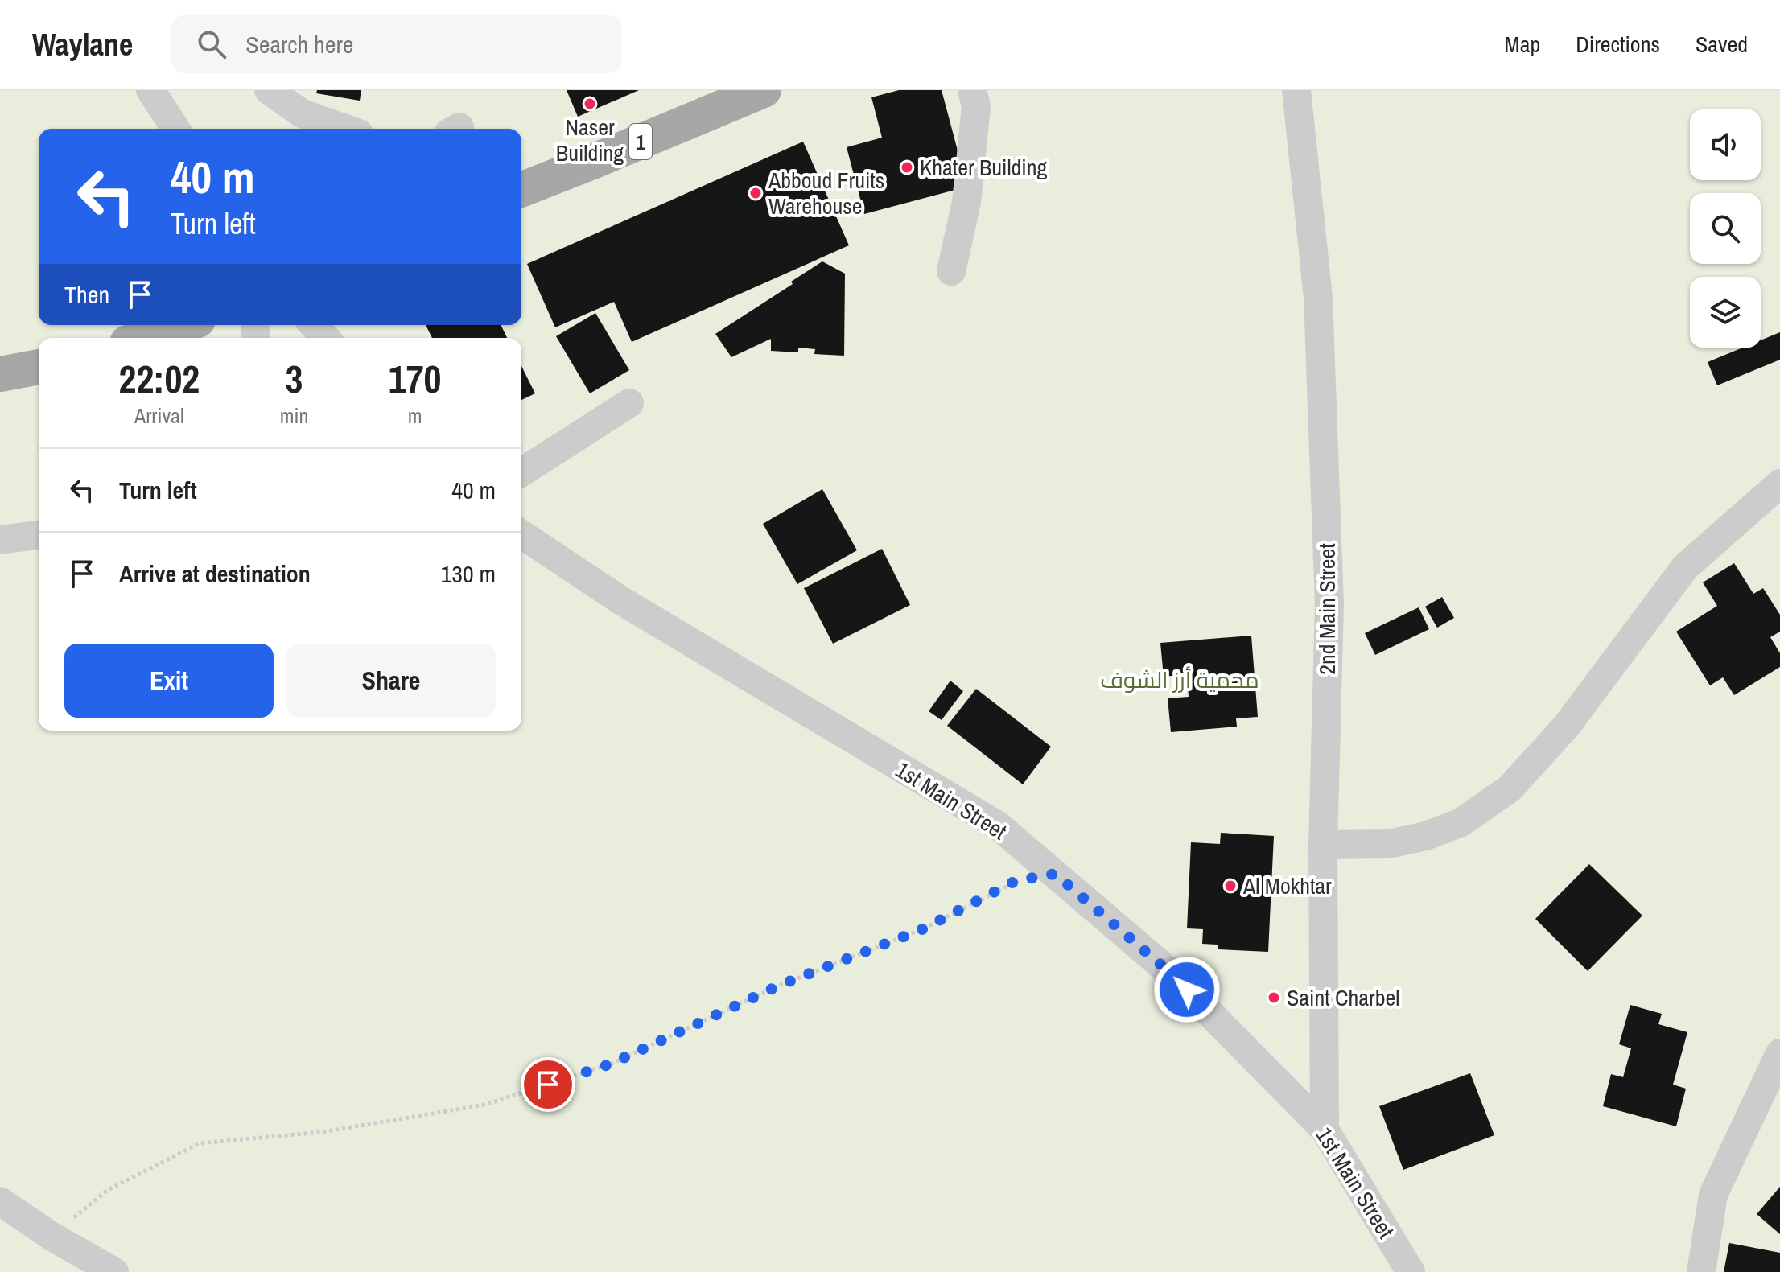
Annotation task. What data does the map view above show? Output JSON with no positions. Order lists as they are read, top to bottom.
{
  "streets": {
    "main road": ["1"],
    "street": ["2nd Main Street", "1st Main Street"]
  },
  "crossings": [
    ["2nd Main Street", "1st Main Street"]
  ],
  "parks": ["محمية أرز الشوف"],
  "places": [
    "Naser Building",
    "Khater Building",
    "Abboud Fruits Warehouse",
    "Al Mokhtar",
    "Saint Charbel"
  ],
  "page": {
    "header": "Waylane",
    "search": "Search here",
    "nav": ["Map", "Directions", "Saved"],
    "turn": ["40 m", "Turn left"],
    "then": "Then",
    "eta": [
      "22:02",
      "Arrival",
      "3",
      "min",
      "170",
      "m"
    ],
    "list": [
      {
        "name": "Turn left",
        "value": "40 m"
      },
      {
        "name": "Arrive at destination",
        "value": "130 m"
      }
    ],
    "buttons": ["Exit", "Share"]
  }
}
